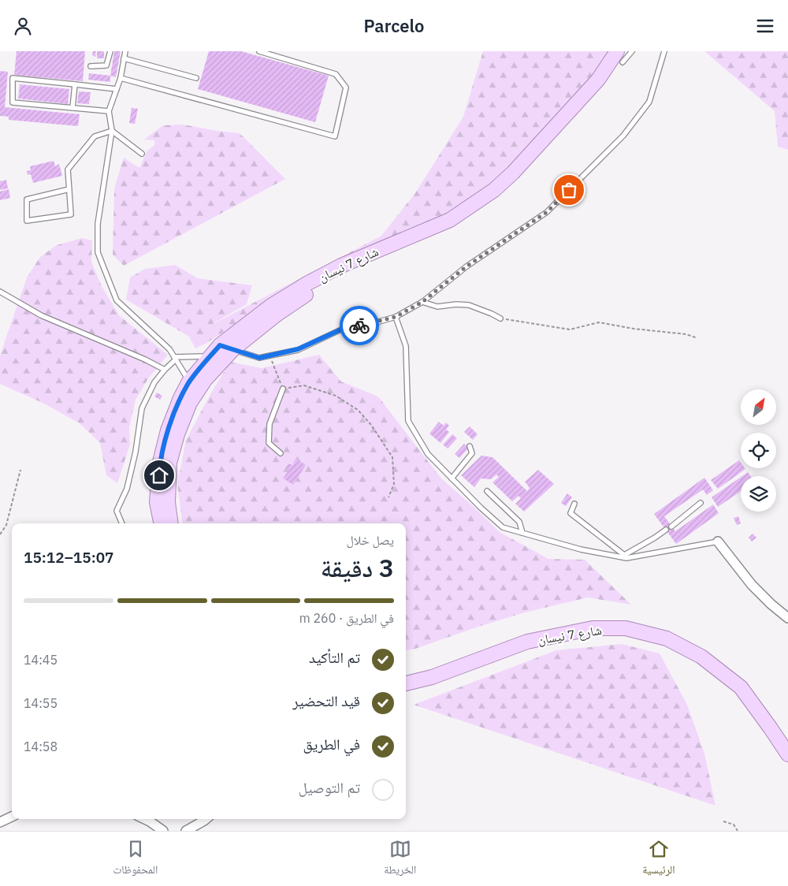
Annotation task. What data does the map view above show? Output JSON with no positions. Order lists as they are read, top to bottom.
{
  "streets": {
    "main road": ["شارع 7 نيسان"]
  },
  "north": "top right",
  "page": {
    "header": "Parcelo",
    "heading": ["3 دقيقة", "يصل خلال", "15:07–15:12"],
    "bar": "في الطريق · 260 m",
    "list": [
      ["تم التأكيد", "14:45"],
      ["قيد التحضير", "14:55"],
      ["في الطريق", "14:58"],
      "تم التوصيل"
    ],
    "tabs": ["الرئيسية", "الخريطة", "المحفوظات"]
  }
}
